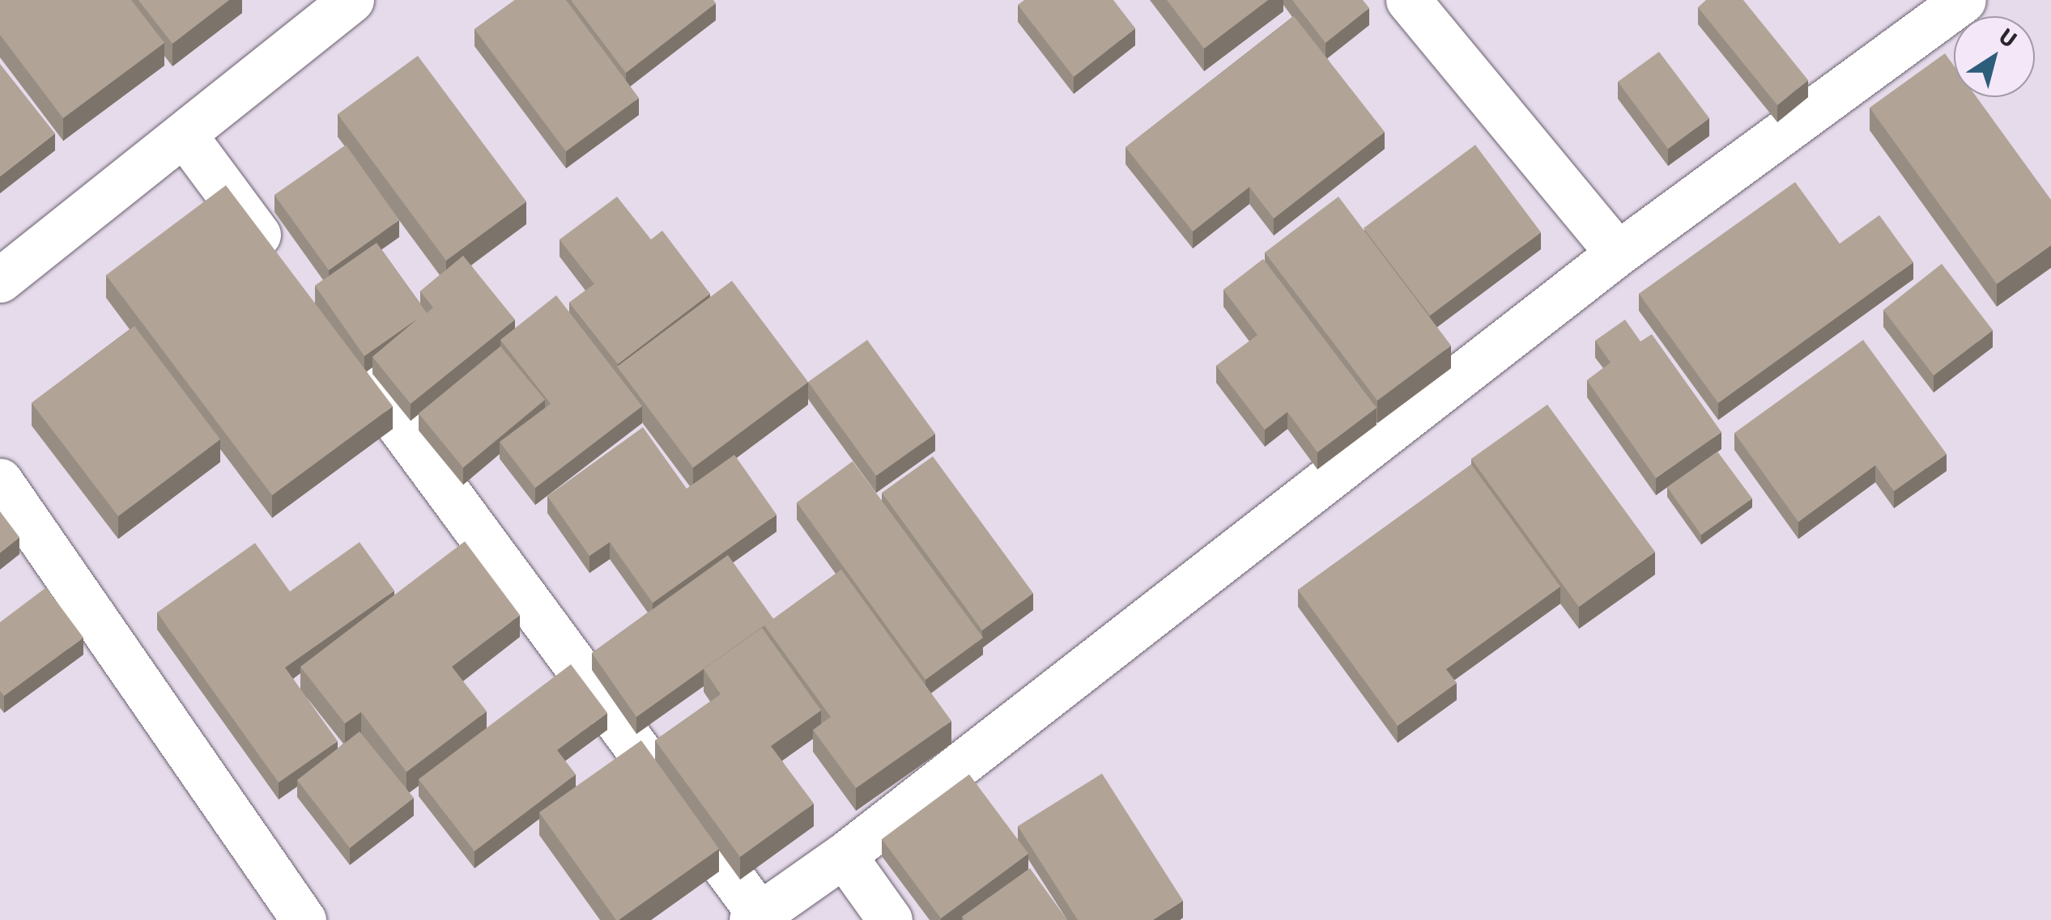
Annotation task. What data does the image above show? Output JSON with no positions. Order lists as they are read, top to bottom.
{
  "north": "top right"
}
